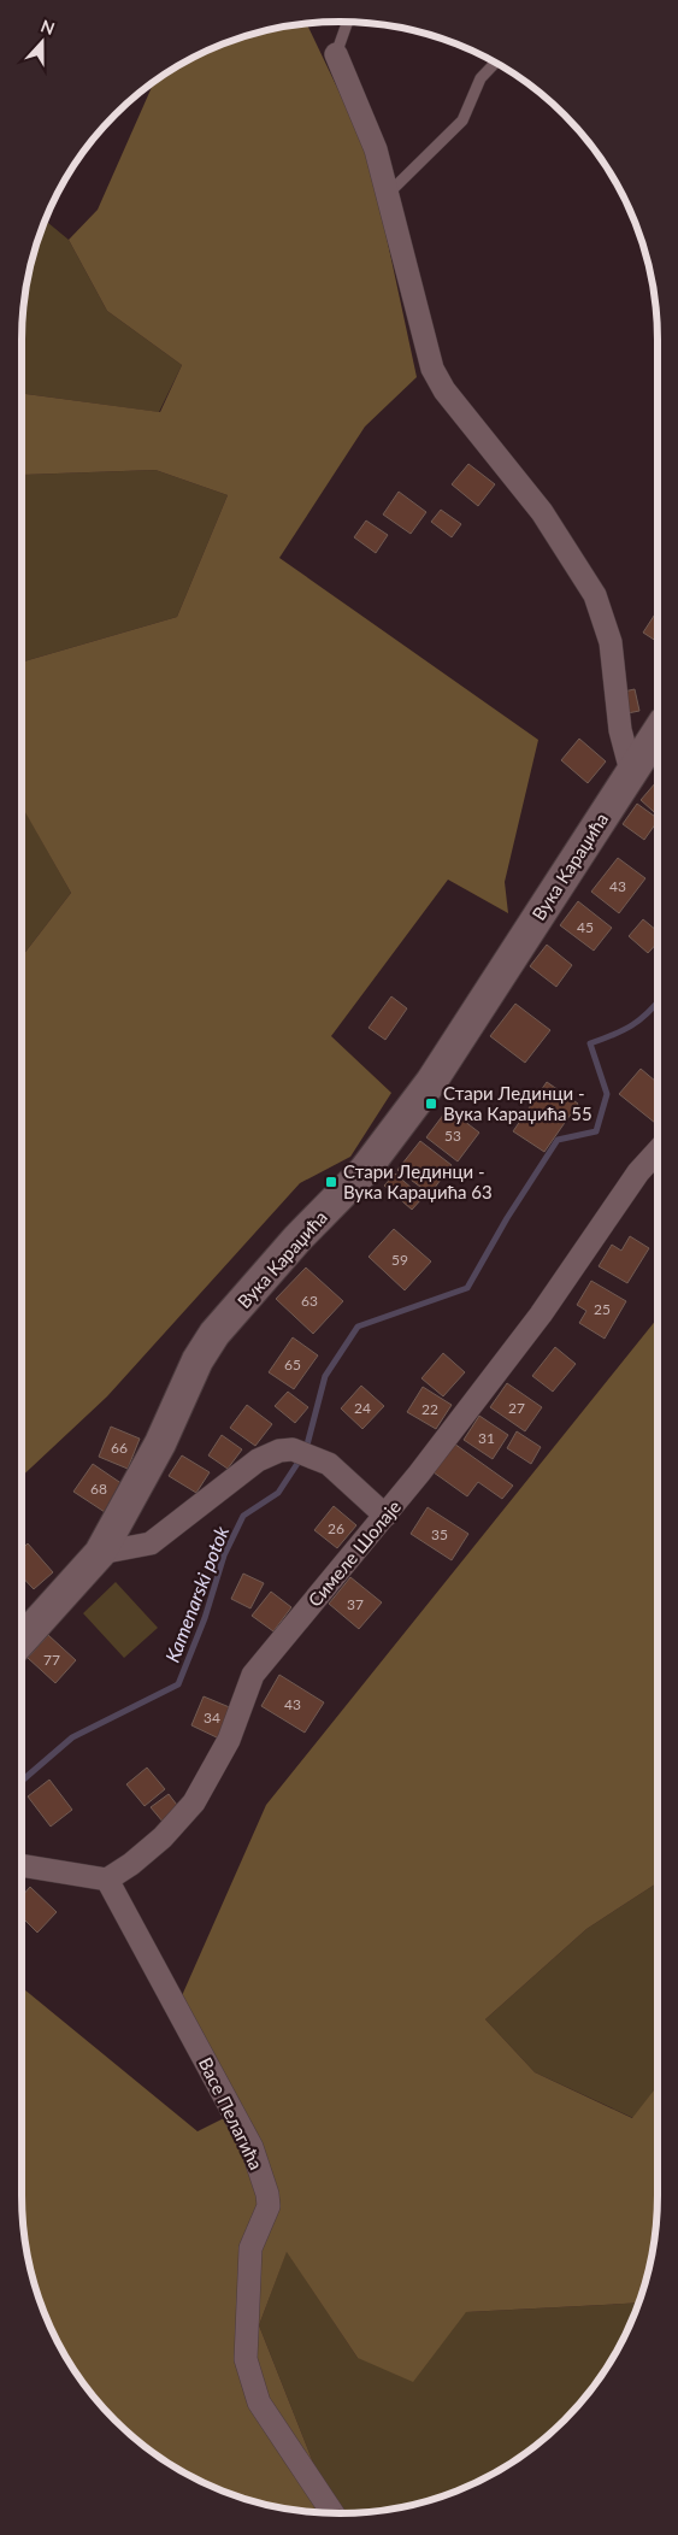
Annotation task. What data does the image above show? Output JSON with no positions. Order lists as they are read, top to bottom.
{
  "streets": {
    "street": ["Вука Караџића", "Симеле Шолаје", "Васе Пелагића"]
  },
  "crossings": [
    ["Симеле Шолаје", "Васе Пелагића"]
  ],
  "water": ["Kamenarski potok"],
  "places": {
    "transit": ["Стари Лединци - Вука Караџића 55", "Стари Лединци - Вука Караџића 63"]
  },
  "house_numbers": [
    "43",
    "45",
    "53",
    "59",
    "63",
    "25",
    "65",
    "24",
    "27",
    "22",
    "31",
    "66",
    "68",
    "26",
    "35",
    "37",
    "77",
    "43",
    "34"
  ],
  "north": "top"
}
